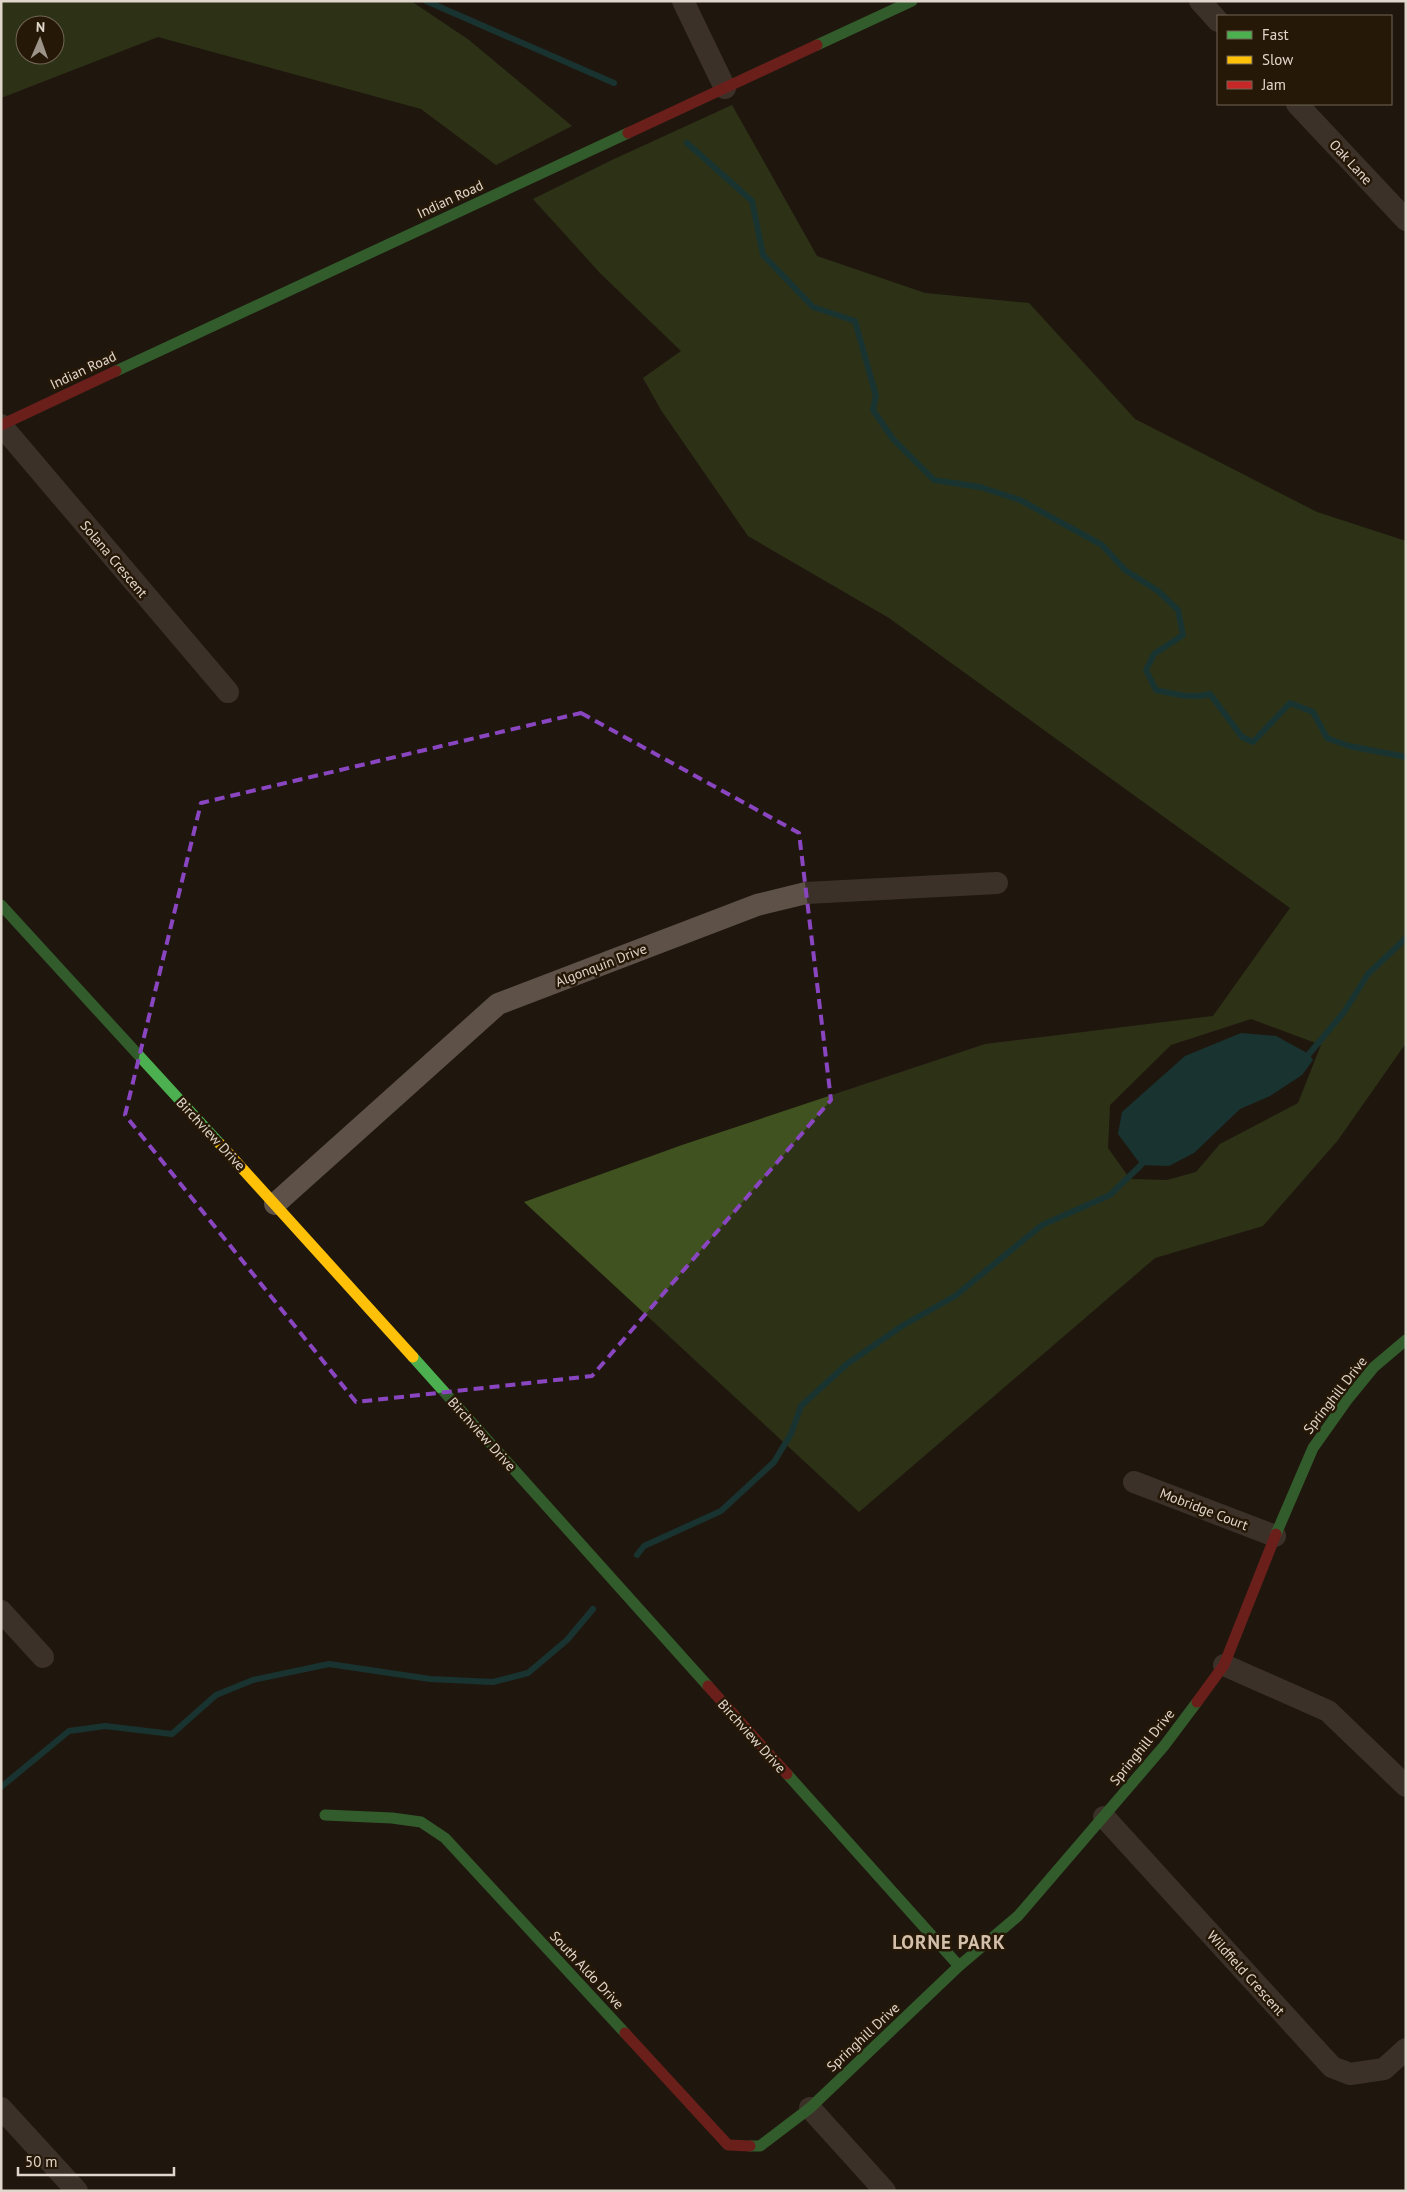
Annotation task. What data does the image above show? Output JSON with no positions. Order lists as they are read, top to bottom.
{
  "streets": {
    "street": [
      "Oak Lane",
      "Indian Road",
      "Solana Crescent",
      "Algonquin Drive",
      "Birchview Drive",
      "Springhill Drive",
      "Mobridge Court",
      "South Aldo Drive",
      "Wildfield Crescent"
    ]
  },
  "crossings": [
    ["Indian Road", "Solana Crescent"],
    ["Algonquin Drive", "Birchview Drive"],
    ["Birchview Drive", "Springhill Drive"],
    ["Springhill Drive", "Mobridge Court"],
    ["Springhill Drive", "South Aldo Drive"],
    ["Springhill Drive", "Wildfield Crescent"]
  ],
  "districts": ["LORNE PARK"],
  "legend": ["Fast", "Slow", "Jam"],
  "scale_bar": "50 m",
  "north": "top"
}
